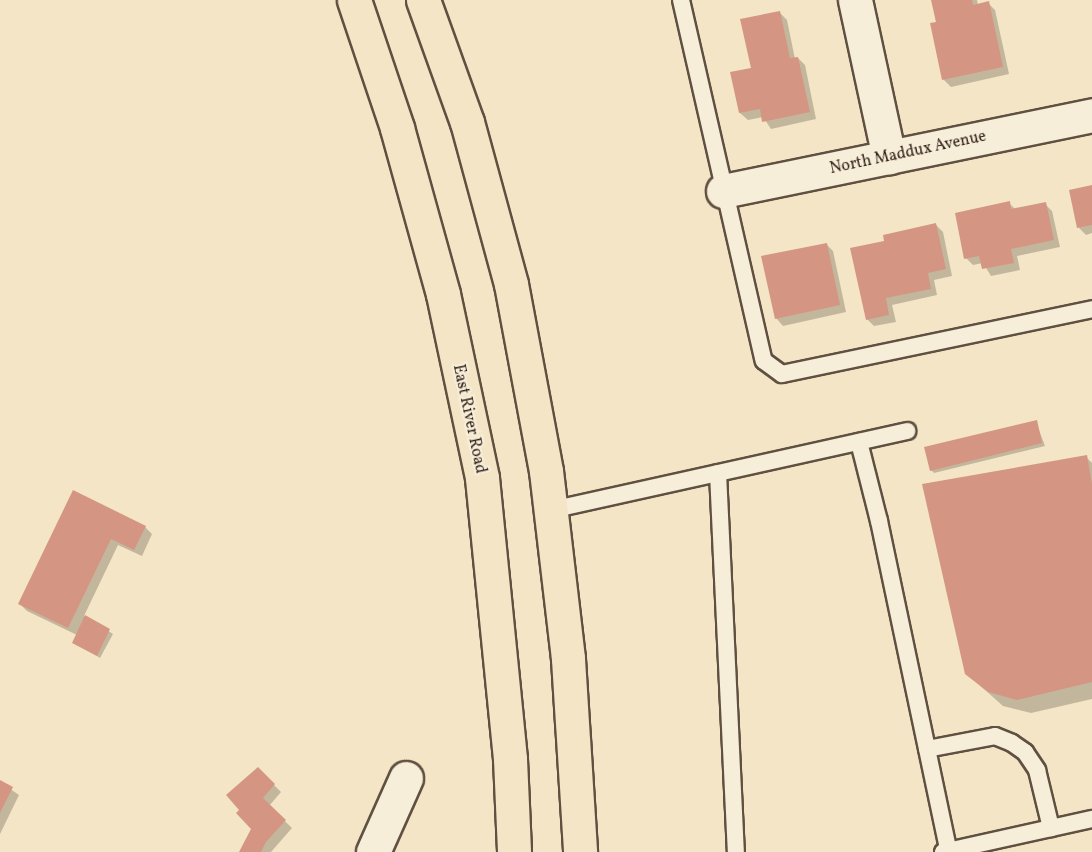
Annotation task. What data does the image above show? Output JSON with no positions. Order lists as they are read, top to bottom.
{
  "streets": {
    "main road": ["East River Road"],
    "street": ["North Maddux Avenue"]
  }
}
